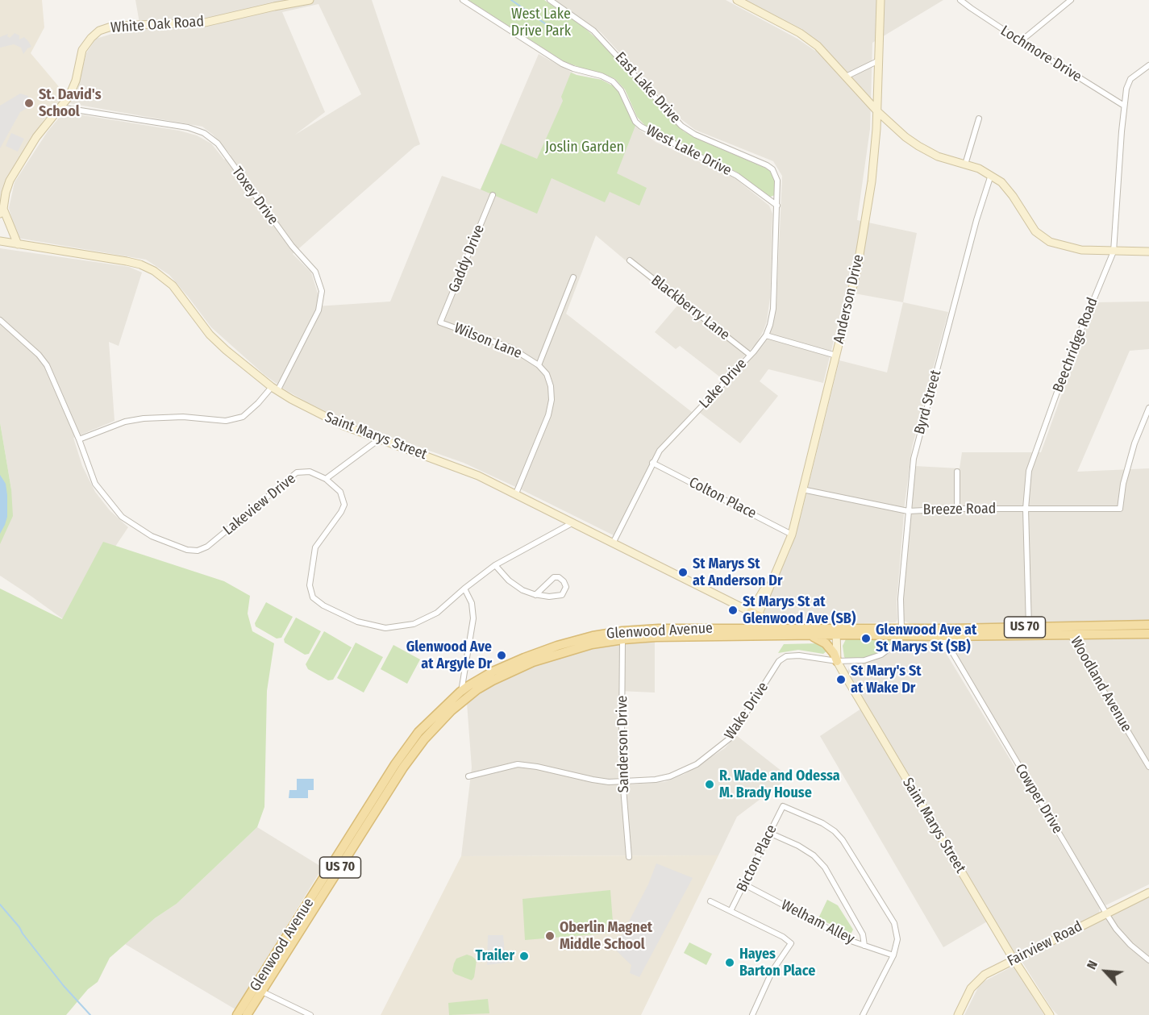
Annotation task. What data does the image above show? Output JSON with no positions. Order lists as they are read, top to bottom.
{
  "streets": {
    "main road": ["US 70", "Glenwood Avenue"],
    "street": [
      "White Oak Road",
      "Lochmore Drive",
      "East Lake Drive",
      "West Lake Drive",
      "Toxey Drive",
      "Gaddy Drive",
      "Anderson Drive",
      "Blackberry Lane",
      "Wilson Lane",
      "Beechridge Road",
      "Lake Drive",
      "Byrd Street",
      "Saint Marys Street",
      "Colton Place",
      "Lakeview Drive",
      "Breeze Road",
      "Woodland Avenue",
      "Wake Drive",
      "Sanderson Drive",
      "Cowper Drive",
      "Bicton Place",
      "Welham Alley",
      "Fairview Road"
    ]
  },
  "crossings": [
    ["White Oak Road", "Toxey Drive"],
    ["Lochmore Drive", "Beechridge Road"],
    ["East Lake Drive", "West Lake Drive"],
    ["East Lake Drive", "Lake Drive"],
    ["West Lake Drive", "Lake Drive"],
    ["Toxey Drive", "Saint Marys Street"],
    ["Toxey Drive", "Lakeview Drive"],
    ["Gaddy Drive", "Wilson Lane"],
    ["Anderson Drive", "Saint Marys Street"],
    ["Anderson Drive", "Colton Place"],
    ["Anderson Drive", "Breeze Road"],
    ["Blackberry Lane", "Lake Drive"],
    ["Wilson Lane", "Saint Marys Street"],
    ["Beechridge Road", "Breeze Road"],
    ["Beechridge Road", "Glenwood Avenue"],
    ["Lake Drive", "Saint Marys Street"],
    ["Lake Drive", "Colton Place"],
    ["Byrd Street", "Breeze Road"],
    ["Byrd Street", "Glenwood Avenue"],
    ["Byrd Street", "Wake Drive"],
    ["Saint Marys Street", "Glenwood Avenue"],
    ["Saint Marys Street", "Wake Drive"],
    ["Saint Marys Street", "Fairview Road"],
    ["Glenwood Avenue", "Woodland Avenue"],
    ["Glenwood Avenue", "Wake Drive"],
    ["Glenwood Avenue", "Sanderson Drive"],
    ["Glenwood Avenue", "Cowper Drive"],
    ["Wake Drive", "Sanderson Drive"],
    ["Cowper Drive", "Fairview Road"],
    ["Bicton Place", "Welham Alley"]
  ],
  "parks": ["West Lake Drive Park", "Joslin Garden"],
  "places": [
    "St. David's School",
    "St Marys St at Anderson Dr",
    "St Marys St at Glenwood Ave (SB)",
    "Glenwood Ave at St Marys St (SB)",
    "Glenwood Ave at Argyle Dr",
    "St Mary's St at Wake Dr",
    "R. Wade and Odessa M. Brady House",
    "Oberlin Magnet Middle School",
    "Trailer",
    "Hayes Barton Place"
  ],
  "north": "top left"
}
